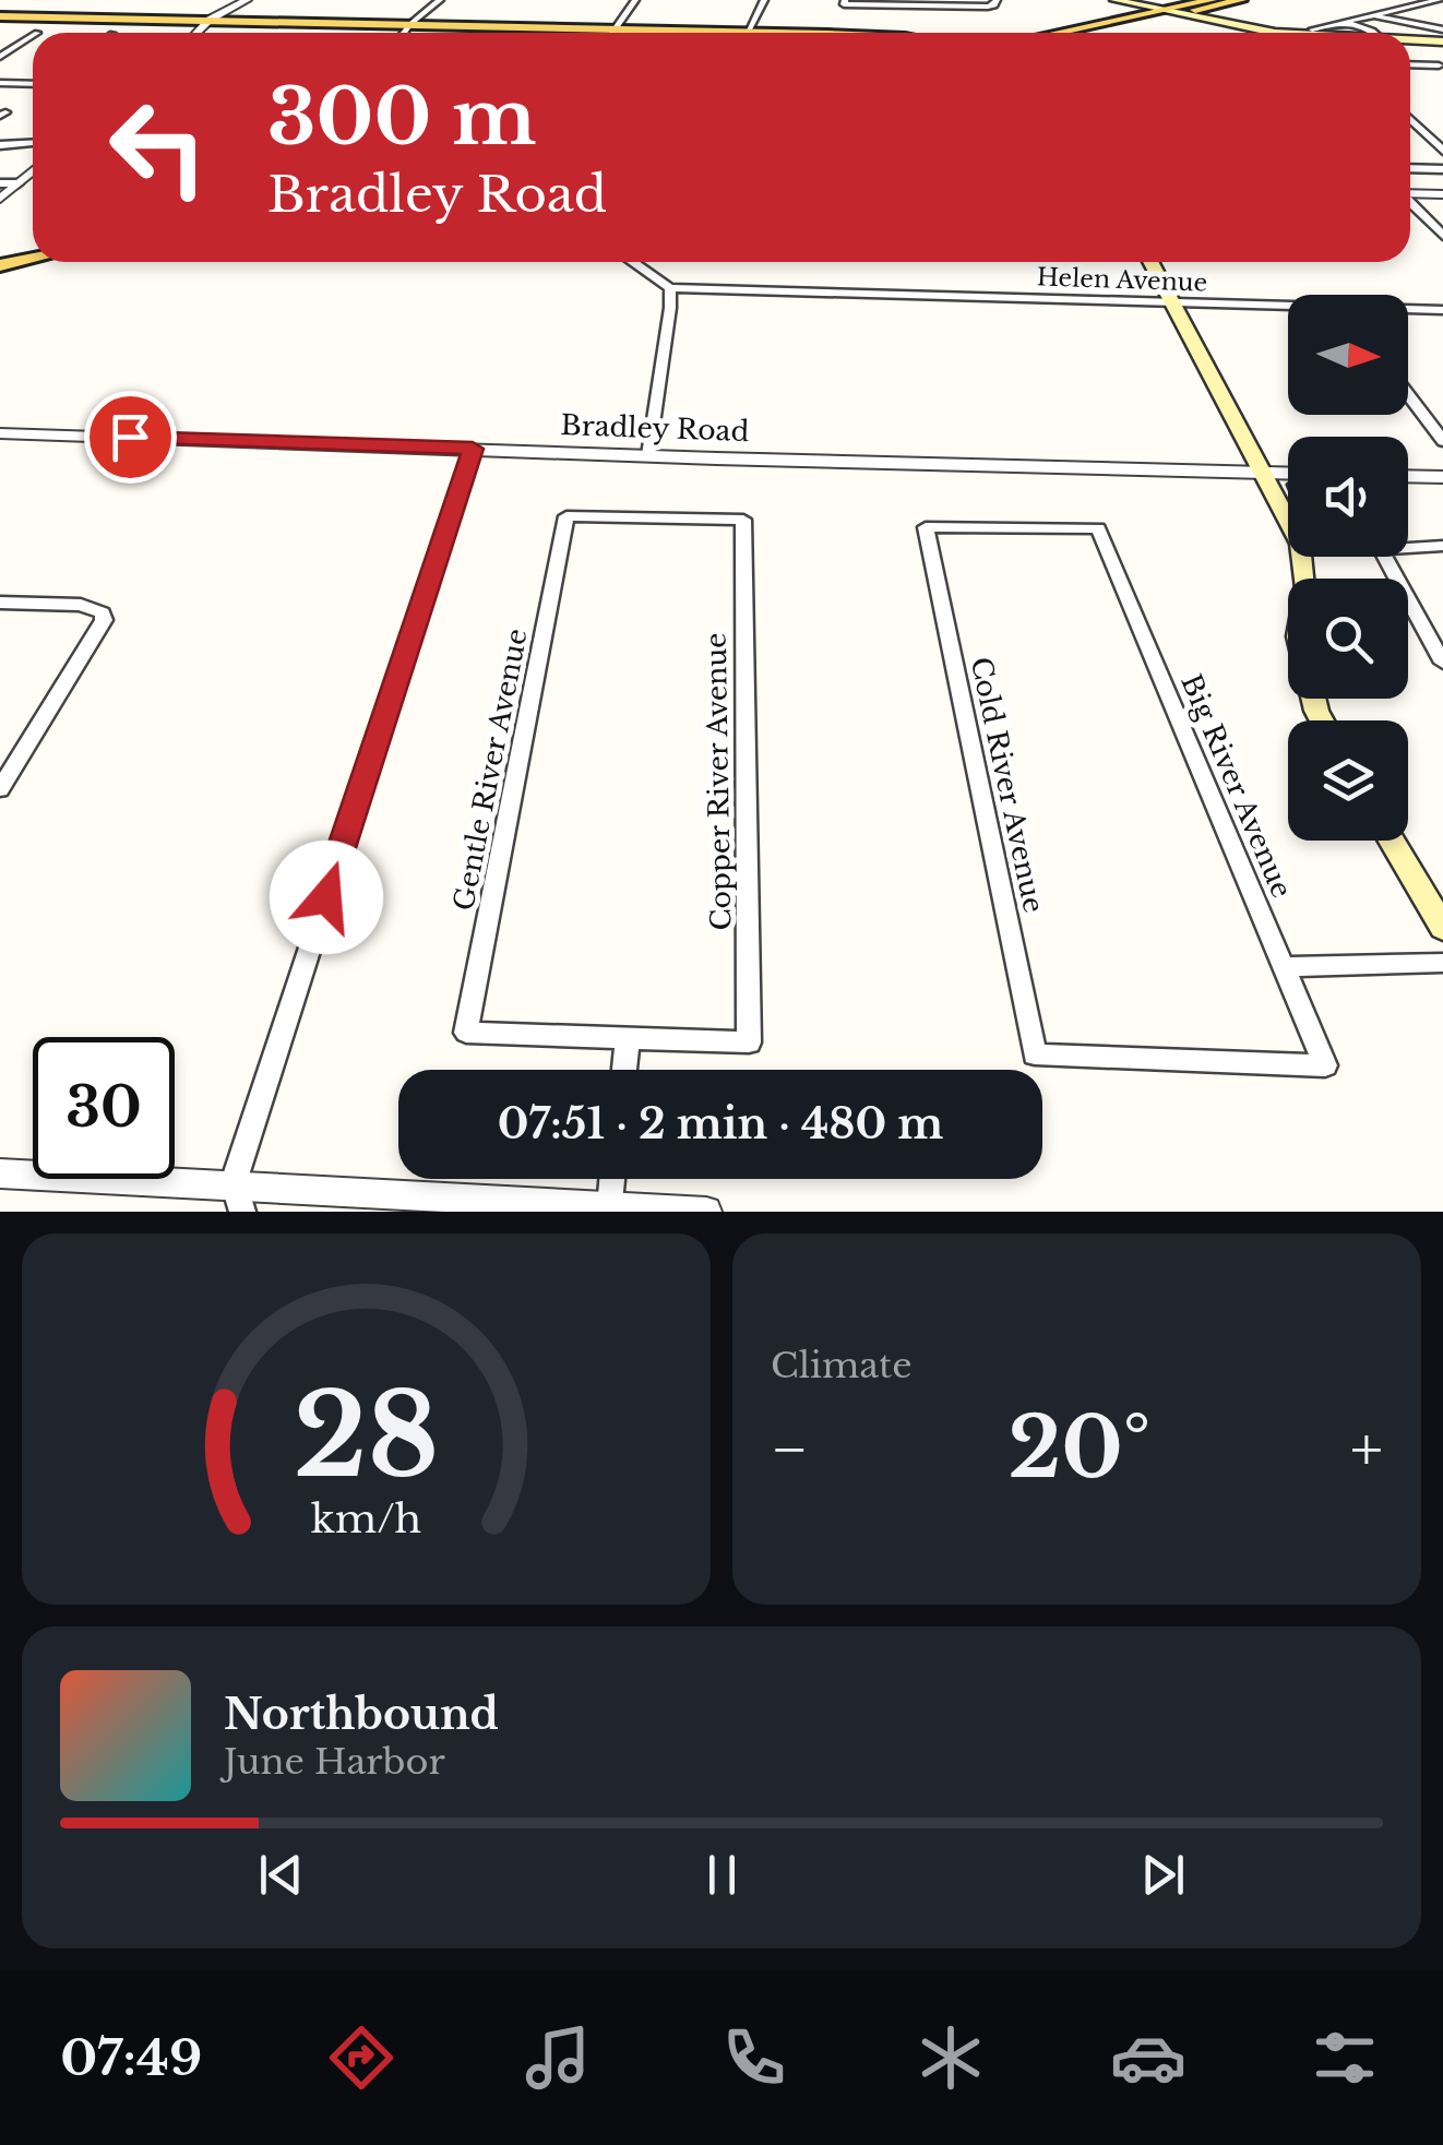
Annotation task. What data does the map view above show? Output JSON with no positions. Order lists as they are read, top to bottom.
{
  "streets": {
    "street": [
      "Helen Avenue",
      "Bradley Road",
      "Gentle River Avenue",
      "Copper River Avenue",
      "Cold River Avenue",
      "Big River Avenue"
    ]
  },
  "crossings": [
    ["Gentle River Avenue", "Copper River Avenue"],
    ["Cold River Avenue", "Big River Avenue"]
  ],
  "north": "right",
  "page": {
    "turn": ["300 m", "Bradley Road"],
    "limit": "30",
    "trip": "07:51 · 2 min · 480 m",
    "tile": "Climate",
    "heat": ["−", "20°", "+"],
    "song": ["Northbound", "June Harbor"],
    "tabs": "07:49",
    "gauge": ["28", "km/h"]
  }
}
